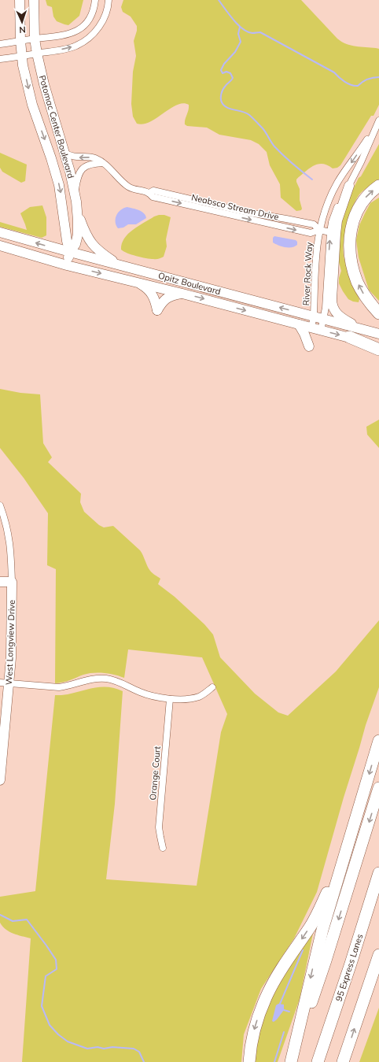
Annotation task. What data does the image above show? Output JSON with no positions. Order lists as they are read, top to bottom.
{
  "streets": {
    "highway": ["95 Express Lanes"],
    "main road": ["Potomac Center Boulevard", "Opitz Boulevard", "West Longview Drive"],
    "street": ["Neabsco Stream Drive", "River Rock Way", "Orange Court"]
  },
  "crossings": [
    ["Potomac Center Boulevard", "Neabsco Stream Drive"],
    ["Potomac Center Boulevard", "Opitz Boulevard"],
    ["Neabsco Stream Drive", "River Rock Way"],
    ["River Rock Way", "Opitz Boulevard"]
  ],
  "north": "bottom"
}
